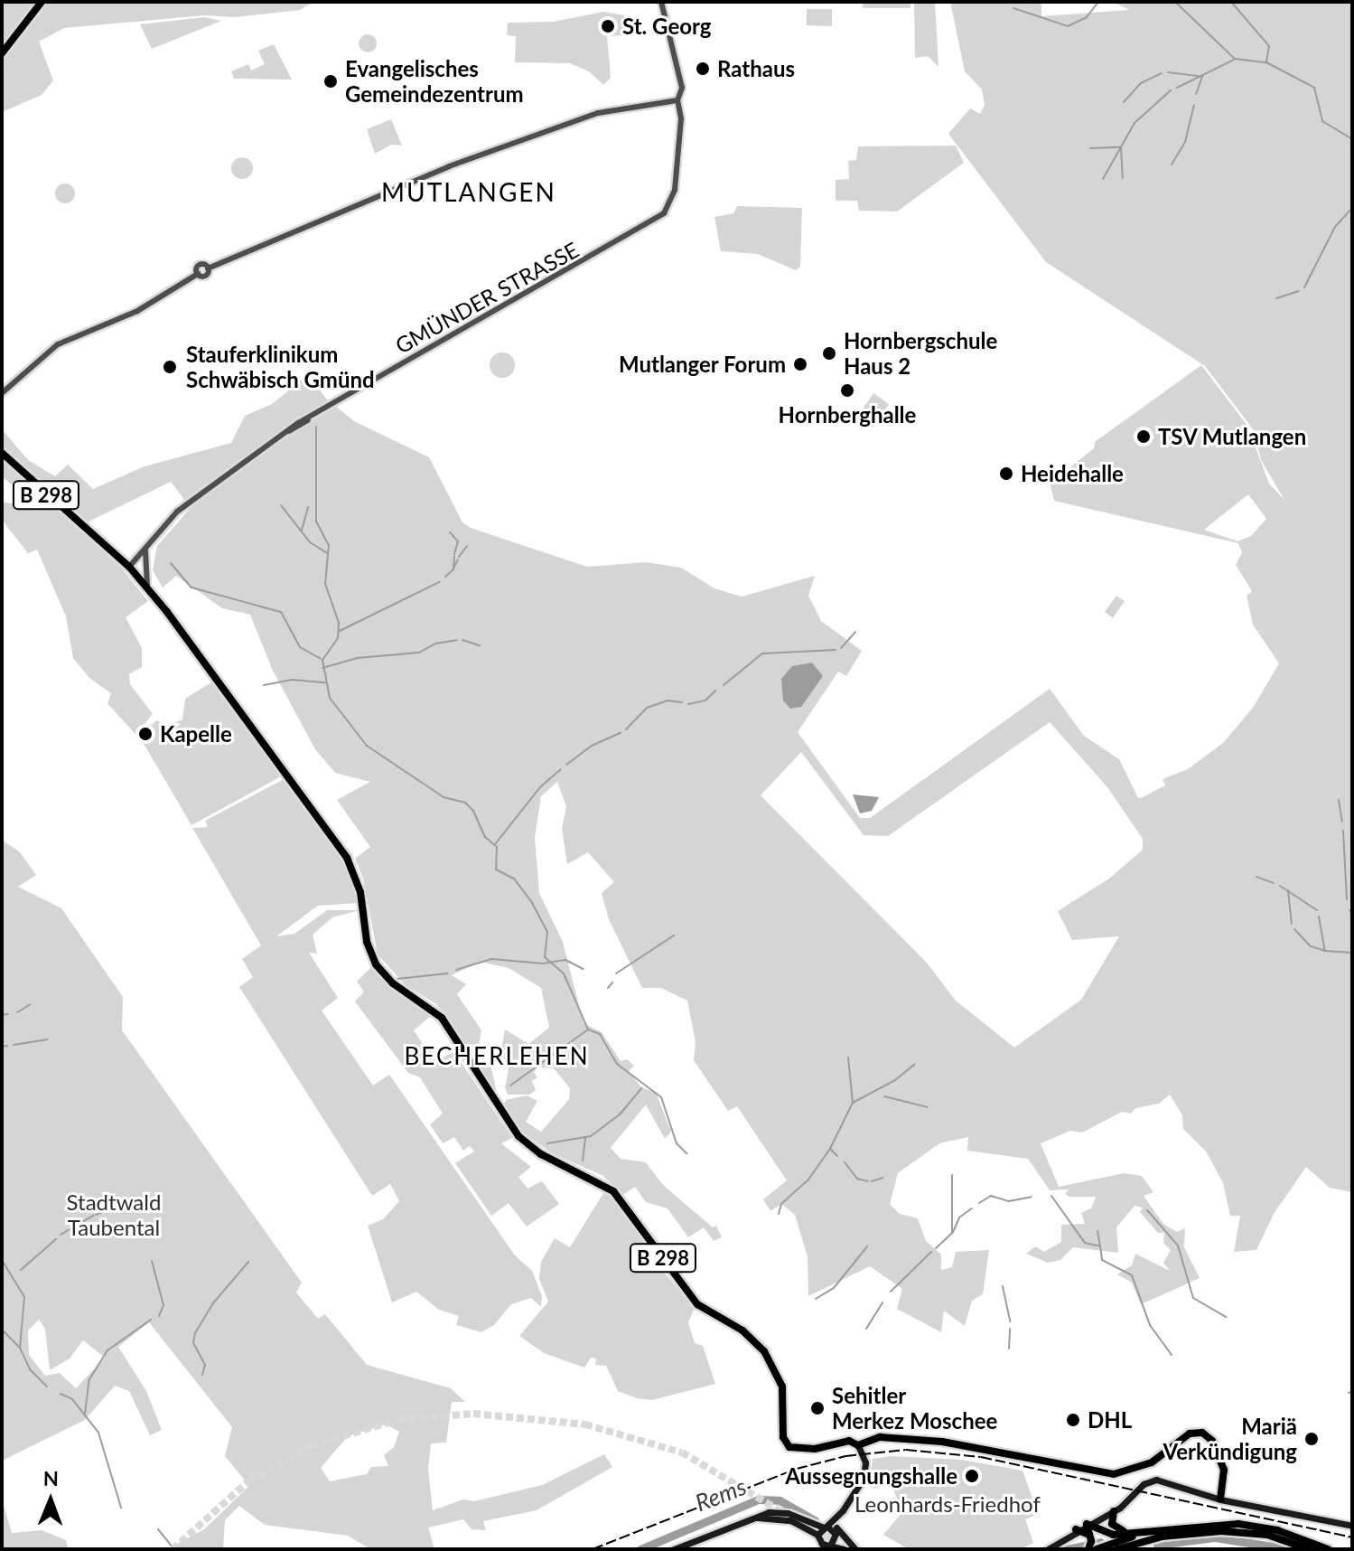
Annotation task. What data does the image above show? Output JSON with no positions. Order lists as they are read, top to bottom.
{
  "streets": {
    "main road": ["B 298"],
    "street": ["GMÜNDER STRASSE"]
  },
  "crossings": [
    ["GMÜNDER STRASSE", "B 298"]
  ],
  "districts": ["MUTLANGEN", "BECHERLEHEN"],
  "water": ["Rems"],
  "parks": ["Stadtwald Taubental", "Leonhards-Friedhof"],
  "places": [
    "St. Georg",
    "Rathaus",
    "Evangelisches Gemeindezentrum",
    "Hornbergschule Haus 2",
    "Mutlanger Forum",
    "Stauferklinikum Schwäbisch Gmünd",
    "Hornberghalle",
    "TSV Mutlangen",
    "Heidehalle",
    "Kapelle",
    "Sehitler Merkez Moschee",
    "DHL",
    "Mariä Verkündigung",
    "Aussegnungshalle"
  ],
  "north": "top"
}
